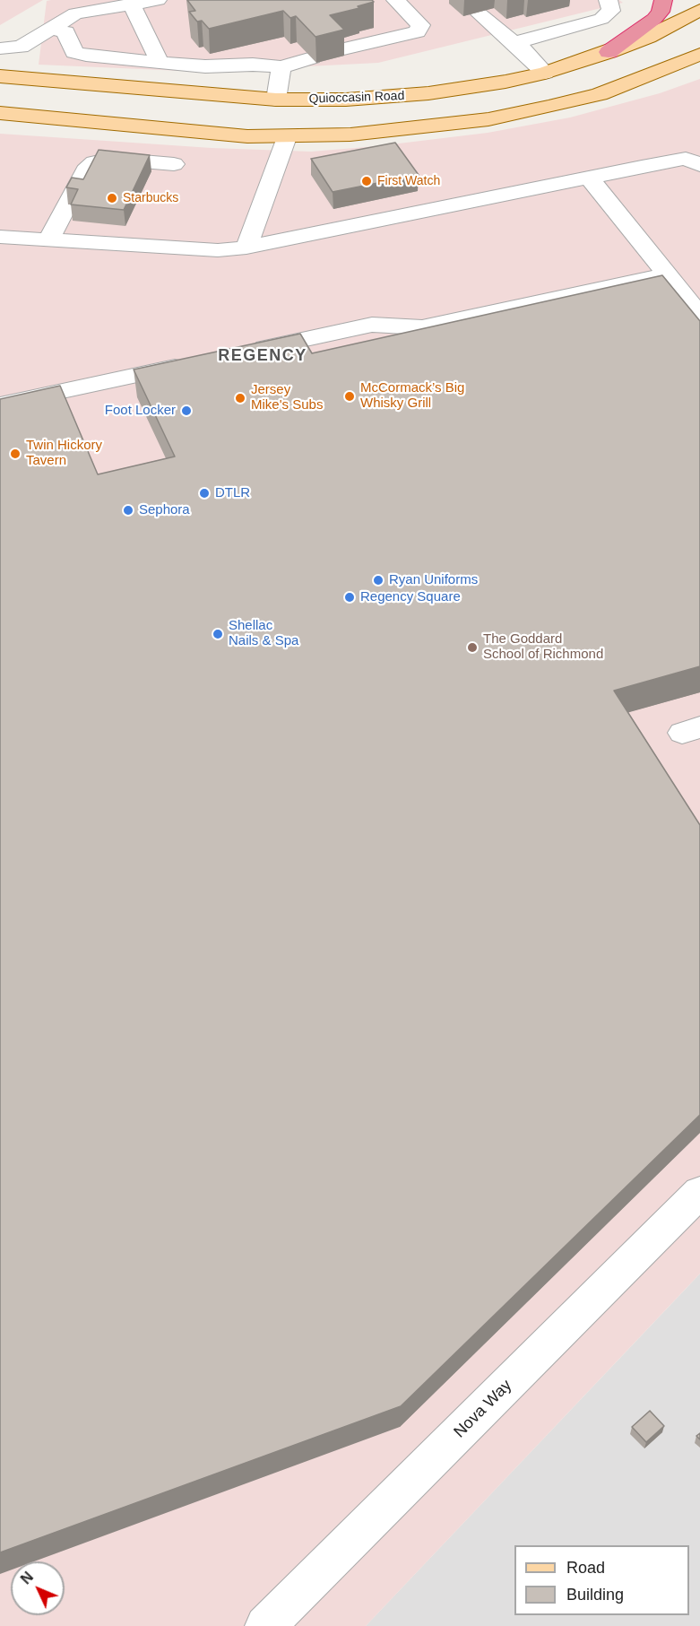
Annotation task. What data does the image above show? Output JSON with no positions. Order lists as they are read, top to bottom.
{
  "streets": {
    "main road": ["Quioccasin Road"],
    "street": ["Nova Way"]
  },
  "districts": ["REGENCY"],
  "places": [
    "First Watch",
    "Starbucks",
    "McCormack’s Big Whisky Grill",
    "Jersey Mike's Subs",
    "Foot Locker",
    "Twin Hickory Tavern",
    "DTLR",
    "Sephora",
    "Ryan Uniforms",
    "Regency Square",
    "Shellac Nails & Spa",
    "The Goddard School of Richmond"
  ],
  "legend": ["Road", "Building"],
  "north": "top left"
}
